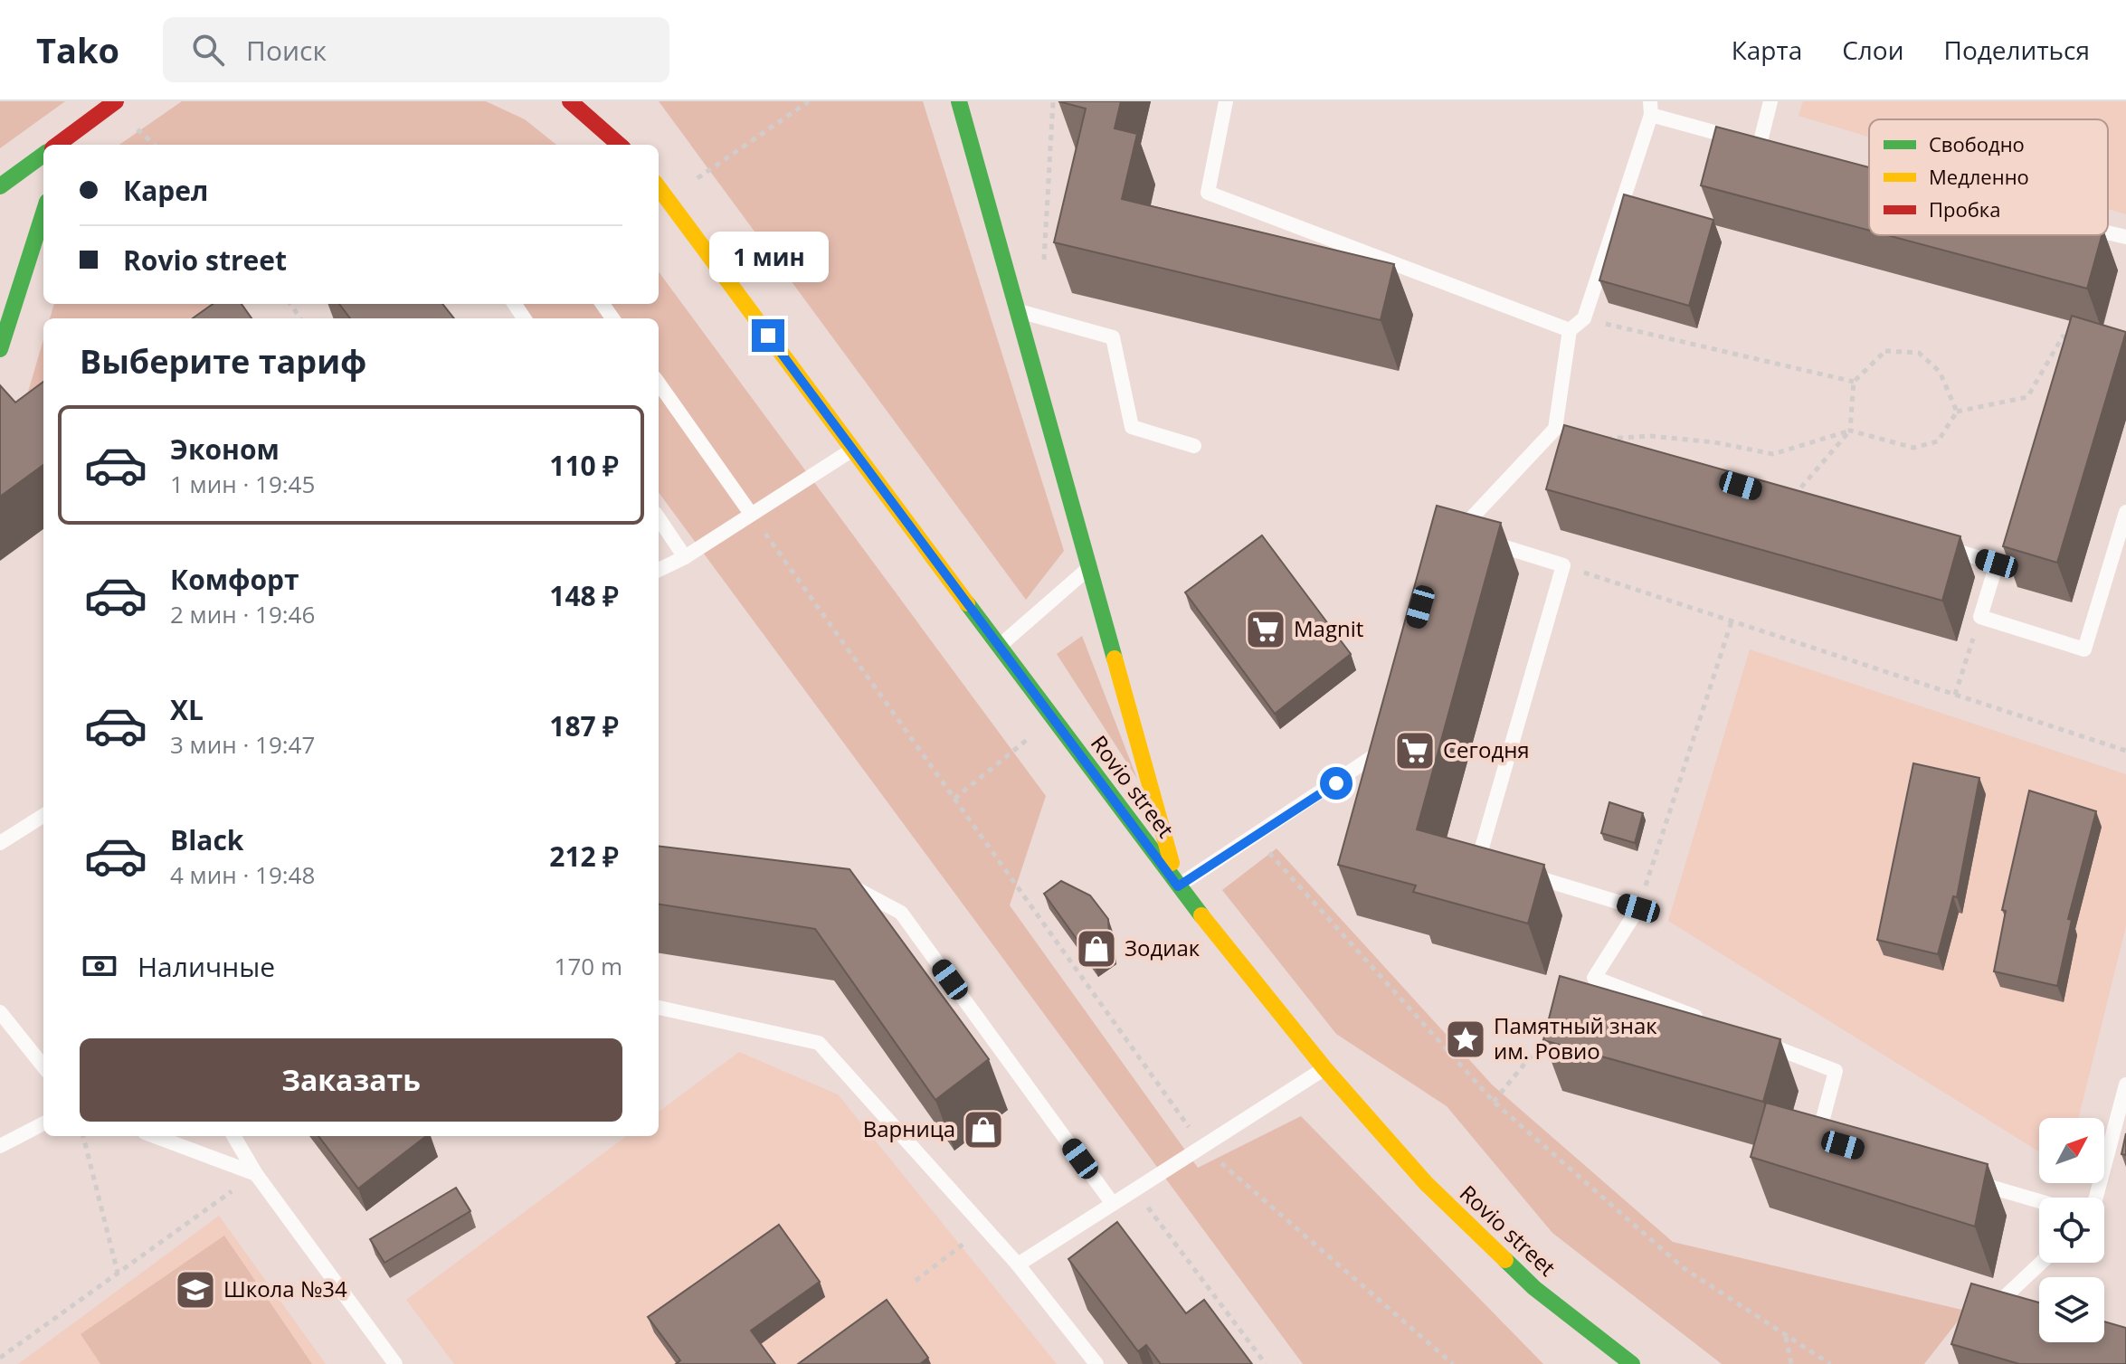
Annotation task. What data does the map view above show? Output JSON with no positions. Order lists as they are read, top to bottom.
{
  "streets": {
    "main road": ["Rovio street"]
  },
  "places": {
    "supermarket": ["Magnit", "Сегодня"],
    "shop": ["Зодиак", "Варница"],
    "place": ["Памятный знак им. Ровио"],
    "school or university": ["Школа №34"]
  },
  "legend": ["Свободно", "Медленно", "Пробка"],
  "north": "top right",
  "page": {
    "header": "Tako",
    "search": "Поиск",
    "nav": ["Карта", "Слои", "Поделиться"],
    "banner": ["Карел", "Rovio street"],
    "bubble": "1 мин",
    "heading": "Выберите тариф",
    "list": [
      {
        "name": "Эконом",
        "note": "1 мин · 19:45",
        "value": "110 ₽"
      },
      {
        "name": "Комфорт",
        "note": "2 мин · 19:46",
        "value": "148 ₽"
      },
      {
        "name": "XL",
        "note": "3 мин · 19:47",
        "value": "187 ₽"
      },
      {
        "name": "Black",
        "note": "4 мин · 19:48",
        "value": "212 ₽"
      }
    ],
    "pay": ["Наличные", "170 m"],
    "buttons": "Заказать"
  }
}
